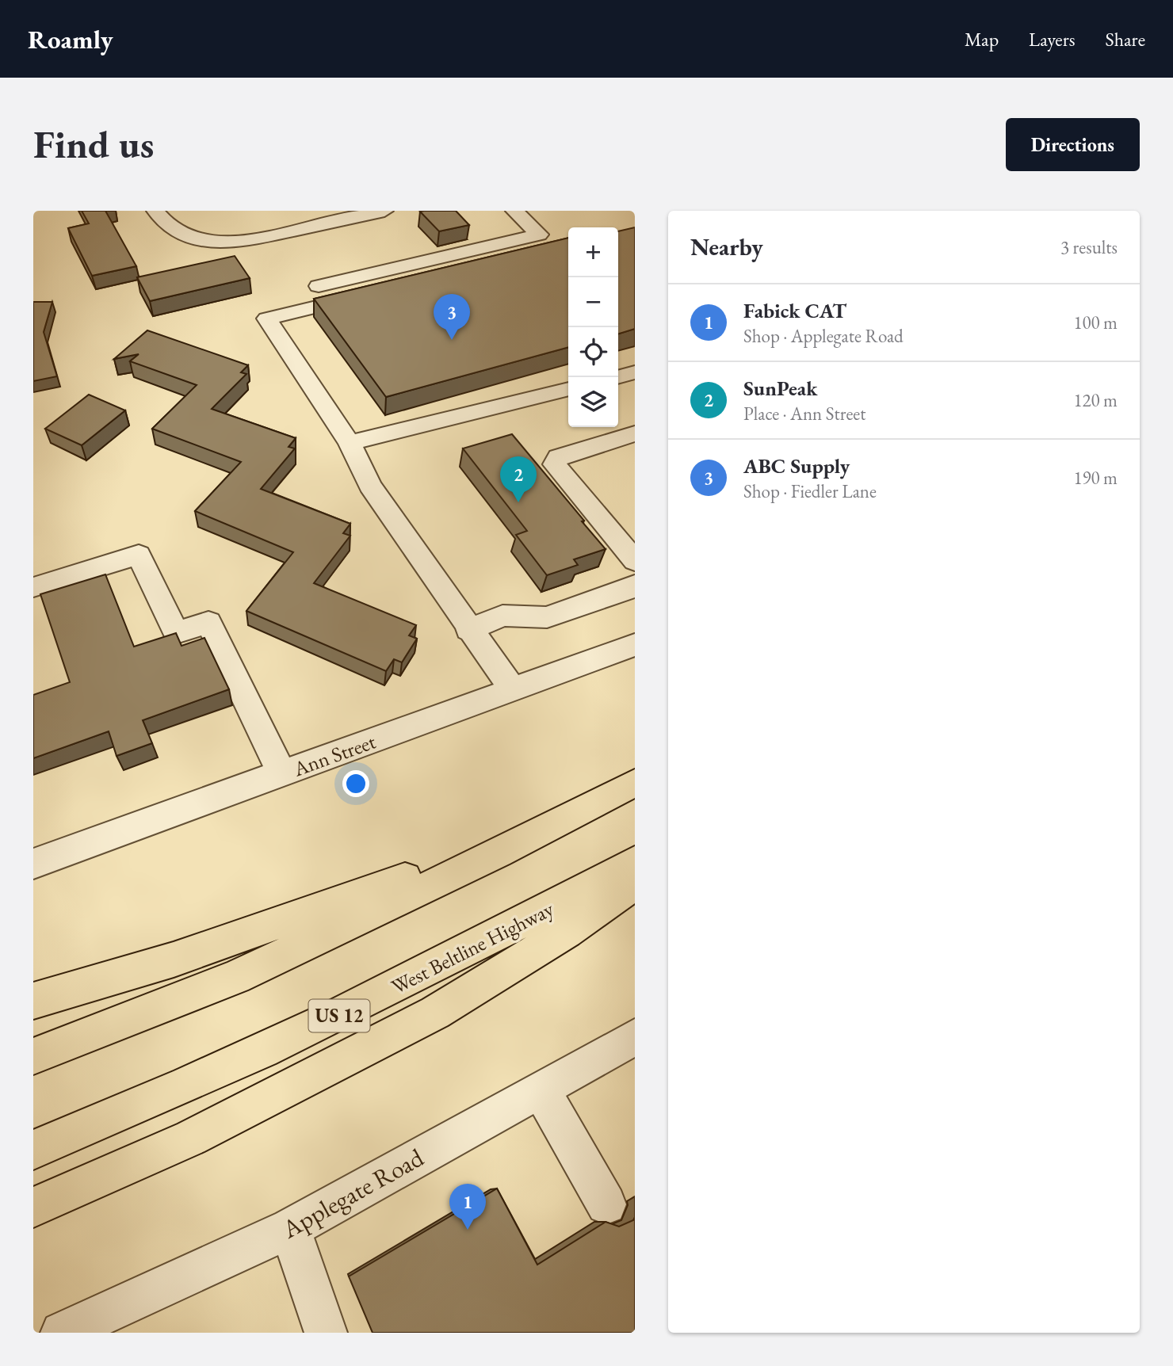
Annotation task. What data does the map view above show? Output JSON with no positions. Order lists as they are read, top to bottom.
{
  "streets": {
    "highway": ["West Beltline Highway", "US 12"],
    "street": ["Ann Street", "Applegate Road"]
  },
  "page": {
    "header": "Roamly",
    "nav": ["Map", "Layers", "Share"],
    "buttons": "Directions",
    "title": "Find us",
    "heading": ["Nearby", "3 results"],
    "map_buttons": ["+", "−"],
    "list": [
      {
        "mark": "1",
        "name": "Fabick CAT",
        "note": "Shop · Applegate Road",
        "value": "100 m"
      },
      {
        "mark": "2",
        "name": "SunPeak",
        "note": "Place · Ann Street",
        "value": "120 m"
      },
      {
        "mark": "3",
        "name": "ABC Supply",
        "note": "Shop · Fiedler Lane",
        "value": "190 m"
      }
    ],
    "pins": ["3", "2", "1"]
  }
}
